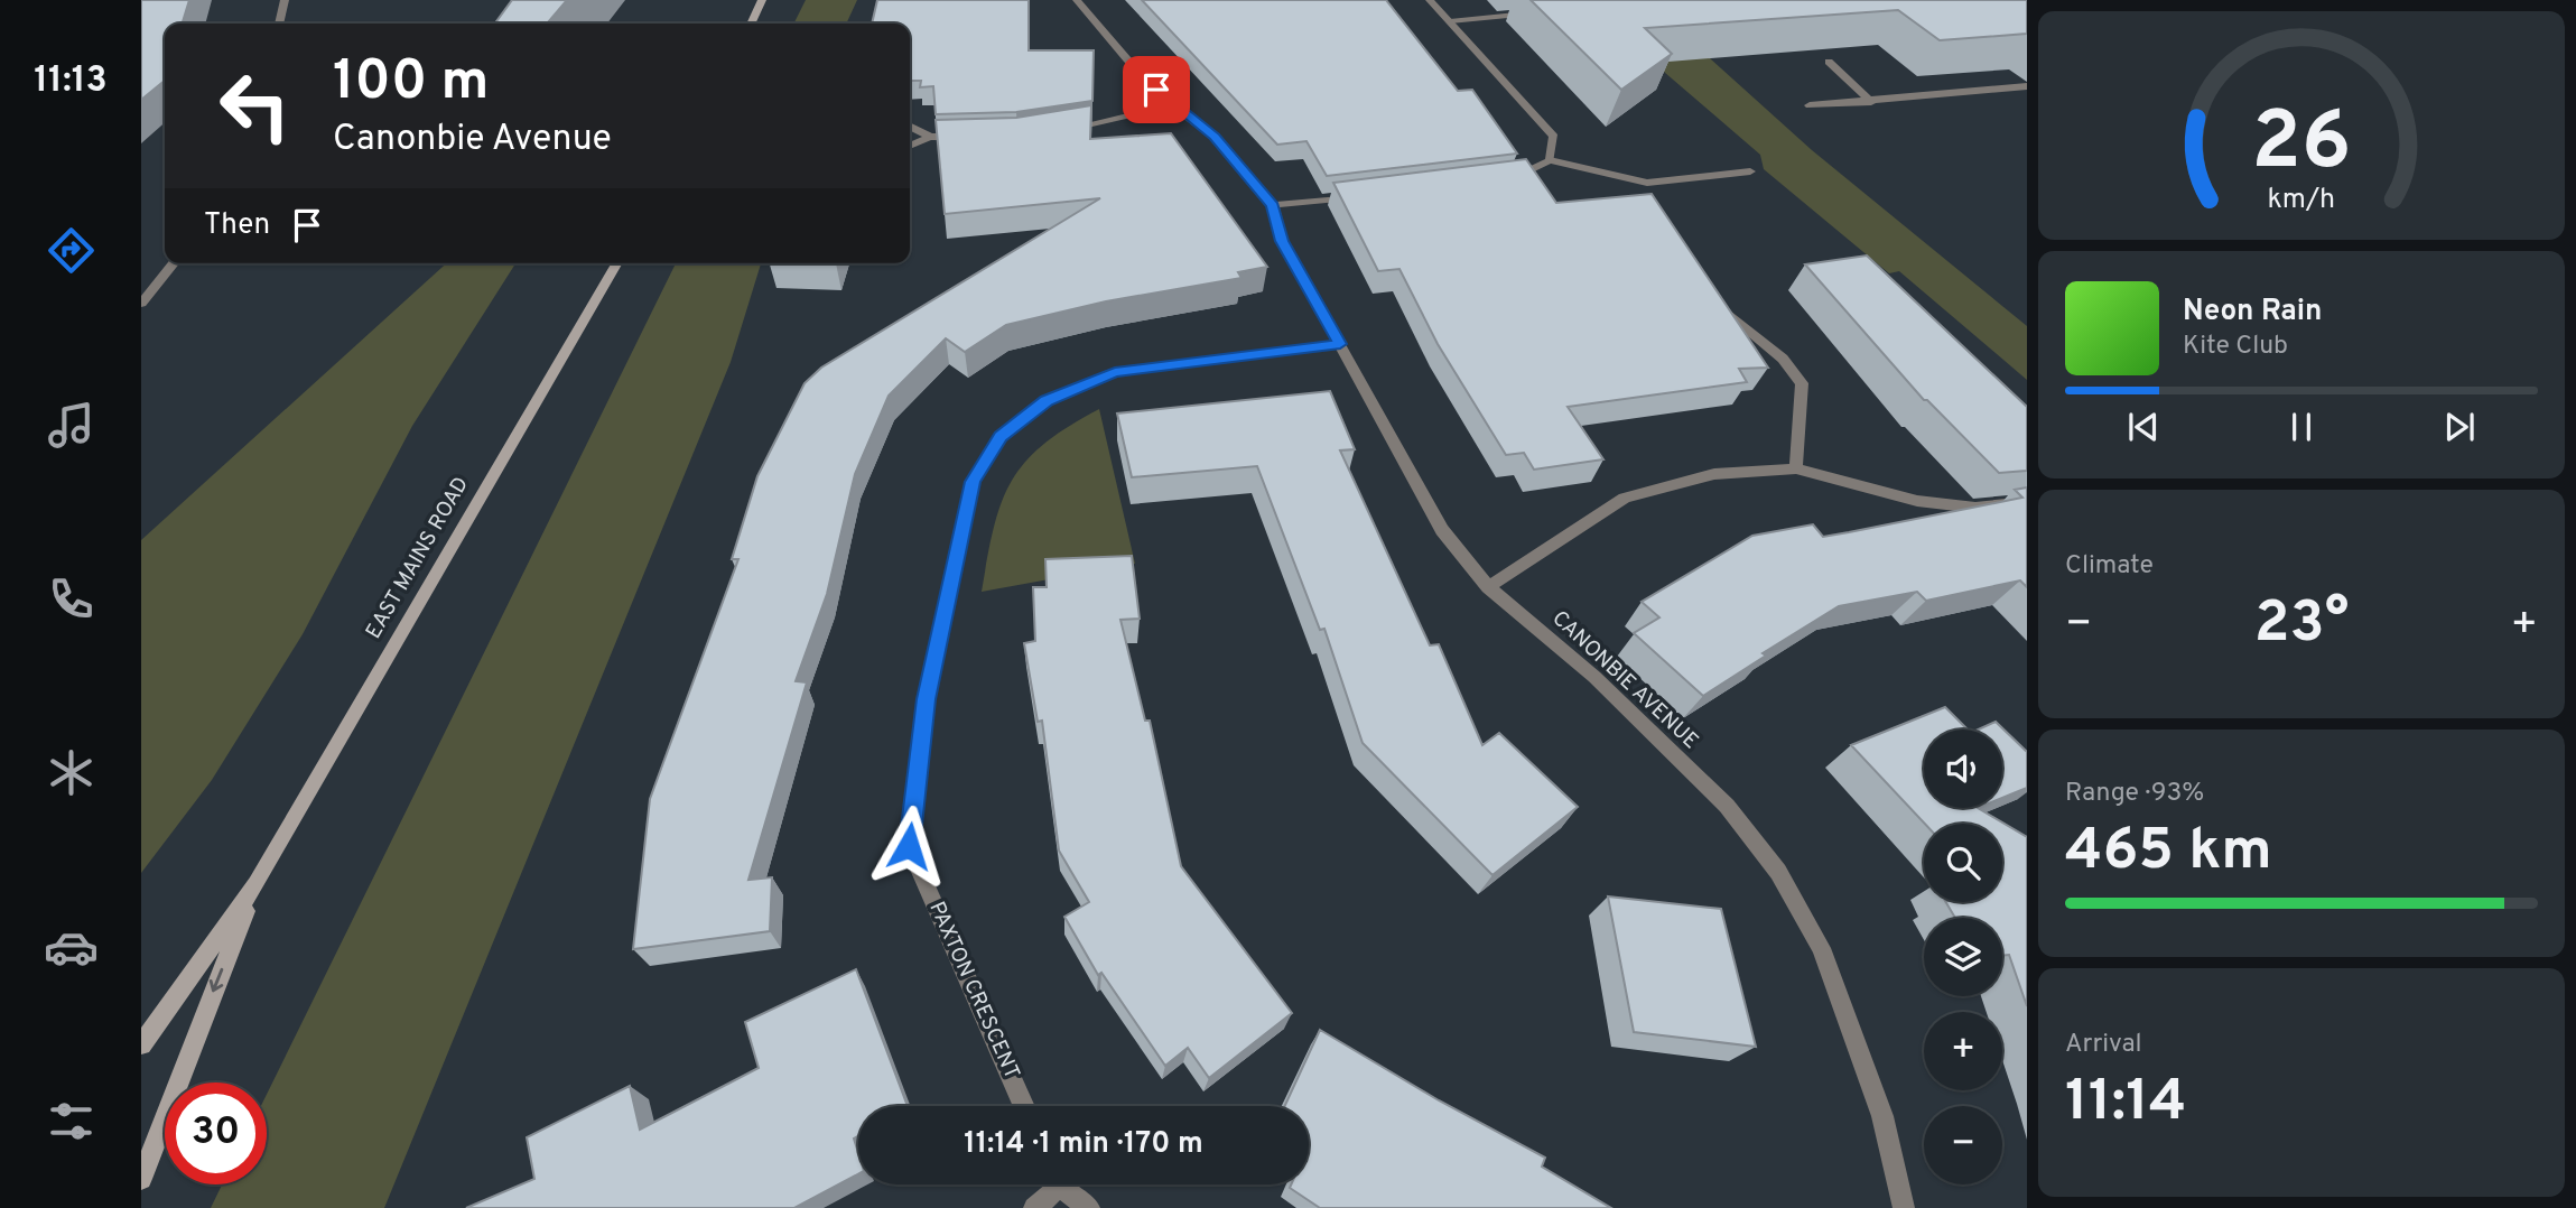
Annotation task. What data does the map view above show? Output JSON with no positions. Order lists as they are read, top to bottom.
{
  "streets": {
    "main road": ["EAST MAINS ROAD"],
    "street": ["CANONBIE AVENUE", "PAXTON CRESCENT"]
  },
  "crossings": [
    ["CANONBIE AVENUE", "PAXTON CRESCENT"]
  ],
  "page": {
    "tabs": "11:13",
    "turn": ["100 m", "Canonbie Avenue"],
    "then": "Then",
    "song": ["Neon Rain", "Kite Club"],
    "tile": [
      "Climate",
      ["Range · 93%", "465 km"],
      ["Arrival", "11:14"]
    ],
    "heat": ["−", "23°", "+"],
    "map_buttons": ["+", "−"],
    "limit": "30",
    "trip": "11:14 · 1 min · 170 m",
    "gauge": ["26", "km/h"]
  }
}
